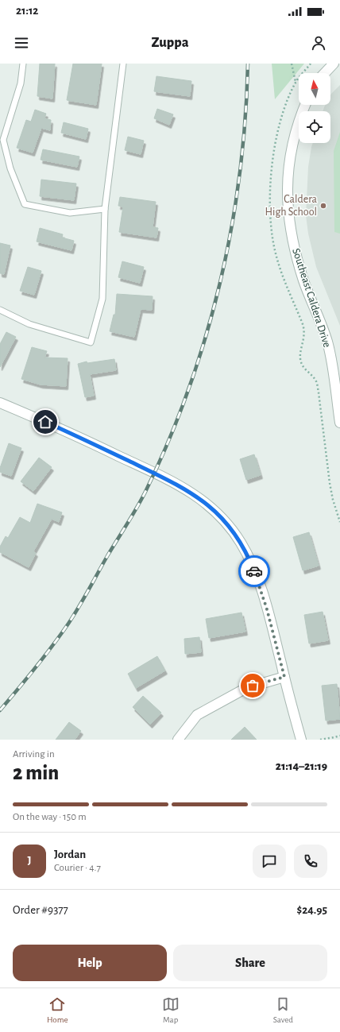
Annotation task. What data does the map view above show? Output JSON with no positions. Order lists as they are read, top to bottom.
{
  "streets": {
    "street": ["Southeast Caldera Drive"]
  },
  "places": ["Caldera High School"],
  "north": "top",
  "page": {
    "status": "21:12",
    "header": "Zuppa",
    "heading": ["2 min", "Arriving in", "21:14–21:19"],
    "panel": [
      "Jordan",
      "Courier · 4.7",
      "Order #9377",
      "$24.95"
    ],
    "bar": "On the way · 150 m",
    "round": "J",
    "buttons": ["Help", "Share"],
    "tabs": ["Home", "Map", "Saved"]
  }
}
